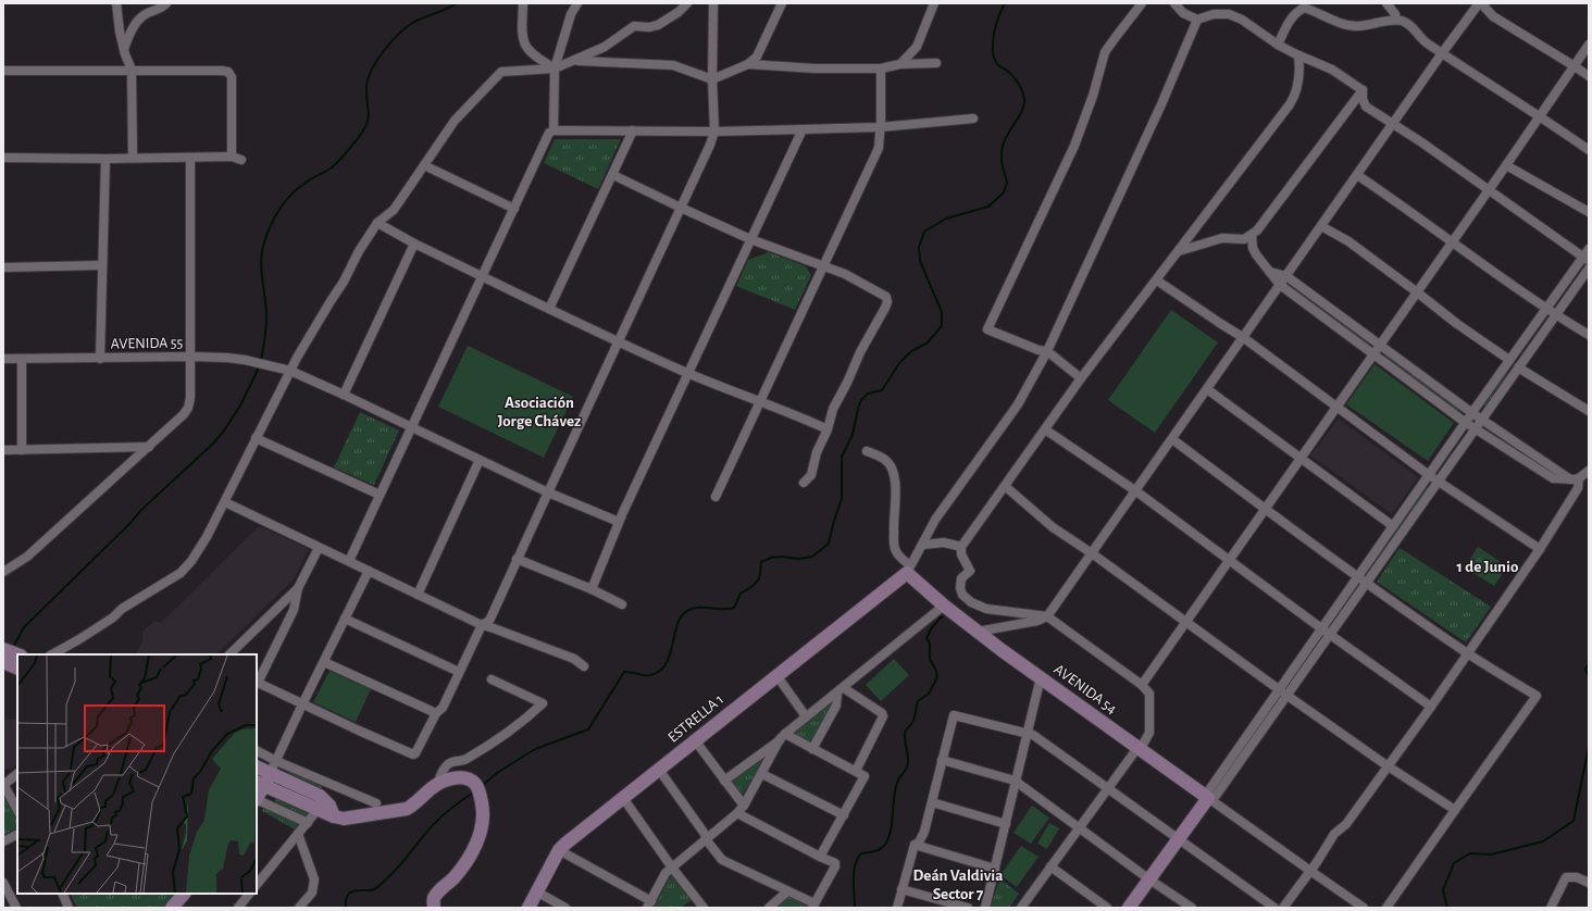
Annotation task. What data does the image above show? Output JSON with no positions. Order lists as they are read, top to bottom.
{
  "streets": {
    "street": ["AVENIDA 55", "AVENIDA 54", "ESTRELLA 1"]
  },
  "crossings": [
    ["AVENIDA 54", "ESTRELLA 1"]
  ],
  "districts": ["Asociación Jorge Chávez", "1 de Junio", "Deán Valdivia Sector 7"]
}
